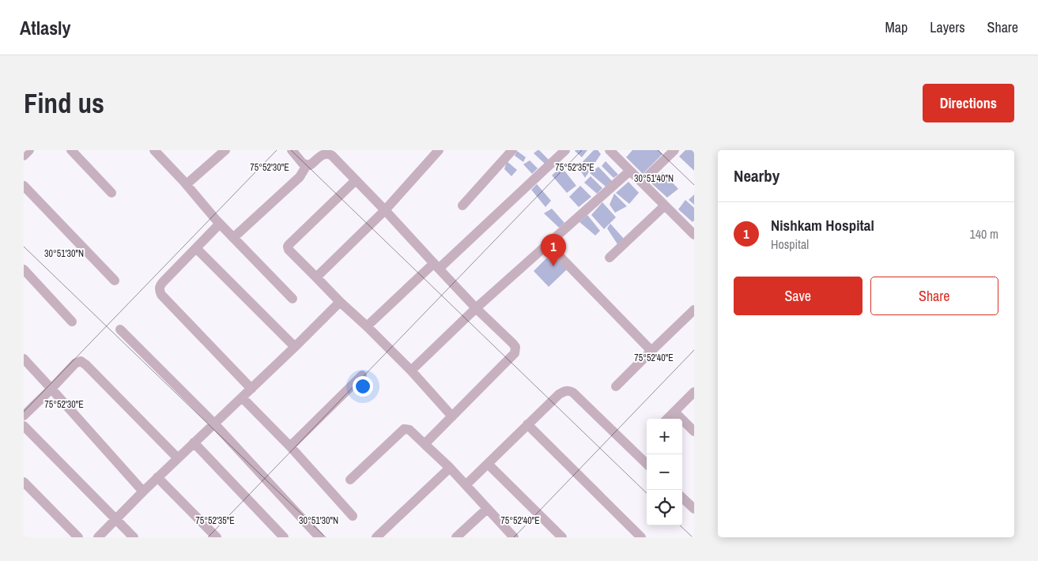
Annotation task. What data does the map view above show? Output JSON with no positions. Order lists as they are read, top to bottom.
{
  "page": {
    "header": "Atlasly",
    "nav": ["Map", "Layers", "Share"],
    "buttons": [
      "Directions",
      ["Save", "Share"]
    ],
    "title": "Find us",
    "heading": "Nearby",
    "list": [
      {
        "mark": "1",
        "name": "Nishkam Hospital",
        "note": "Hospital",
        "value": "140 m"
      }
    ],
    "pins": "1",
    "map_buttons": ["+", "−"]
  },
  "coordinates": [
    "75°52'30\"E",
    "75°52'35\"E",
    "30°51'40\"N",
    "30°51'30\"N",
    "75°52'40\"E"
  ]
}
